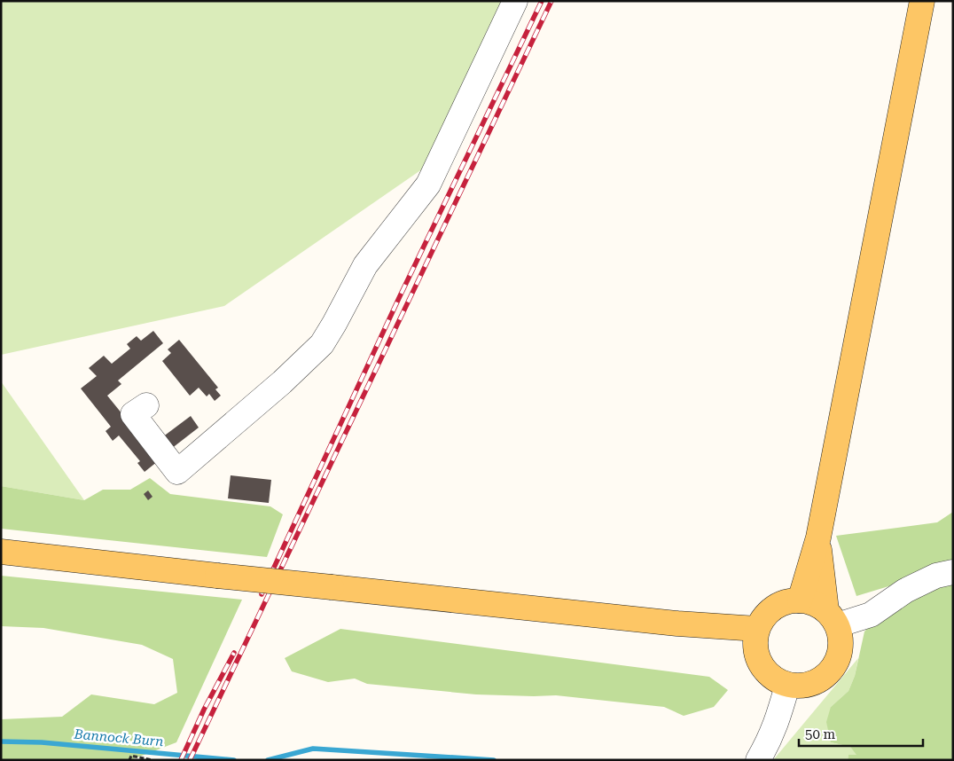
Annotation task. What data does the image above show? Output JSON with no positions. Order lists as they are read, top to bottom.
{
  "water": ["Bannock Burn"],
  "scale_bar": "50 m"
}
